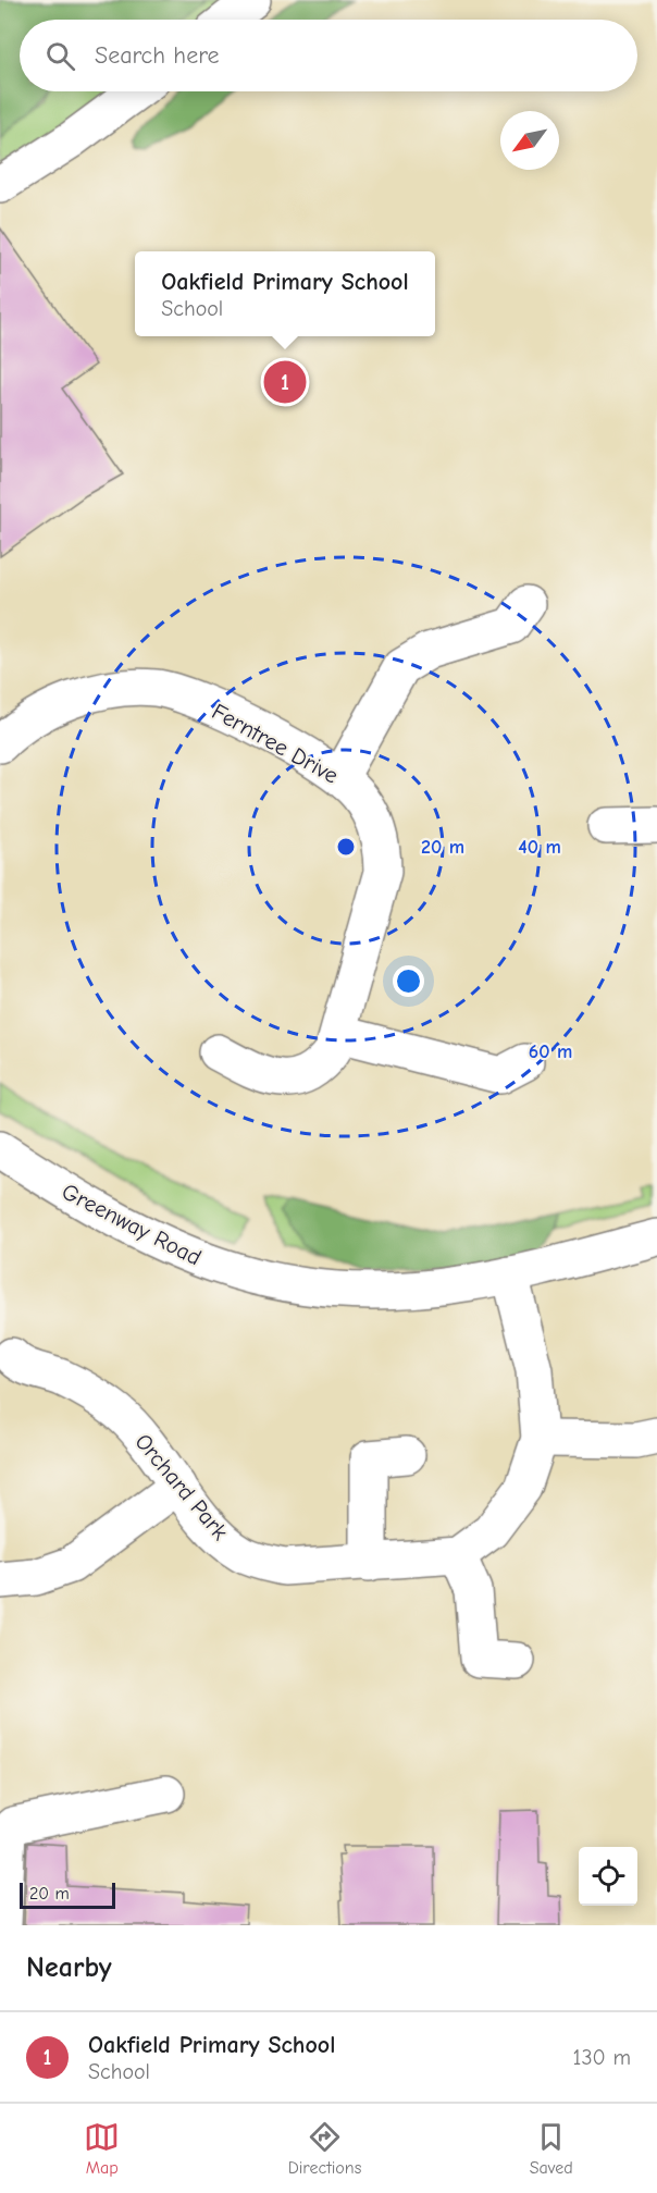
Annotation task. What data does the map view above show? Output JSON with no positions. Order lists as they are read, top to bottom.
{
  "streets": {
    "street": ["Ferntree Drive", "Greenway Road", "Orchard Park"]
  },
  "scale_bar": "20 m",
  "north": "bottom left",
  "page": {
    "search": "Search here",
    "popup": ["Oakfield Primary School", "School"],
    "pins": "1",
    "scale": "20 m",
    "heading": "Nearby",
    "list": [
      {
        "mark": "1",
        "name": "Oakfield Primary School",
        "note": "School",
        "value": "130 m"
      }
    ],
    "nav": ["Map", "Directions", "Saved"]
  },
  "rings": ["20 m", "40 m", "60 m"]
}
